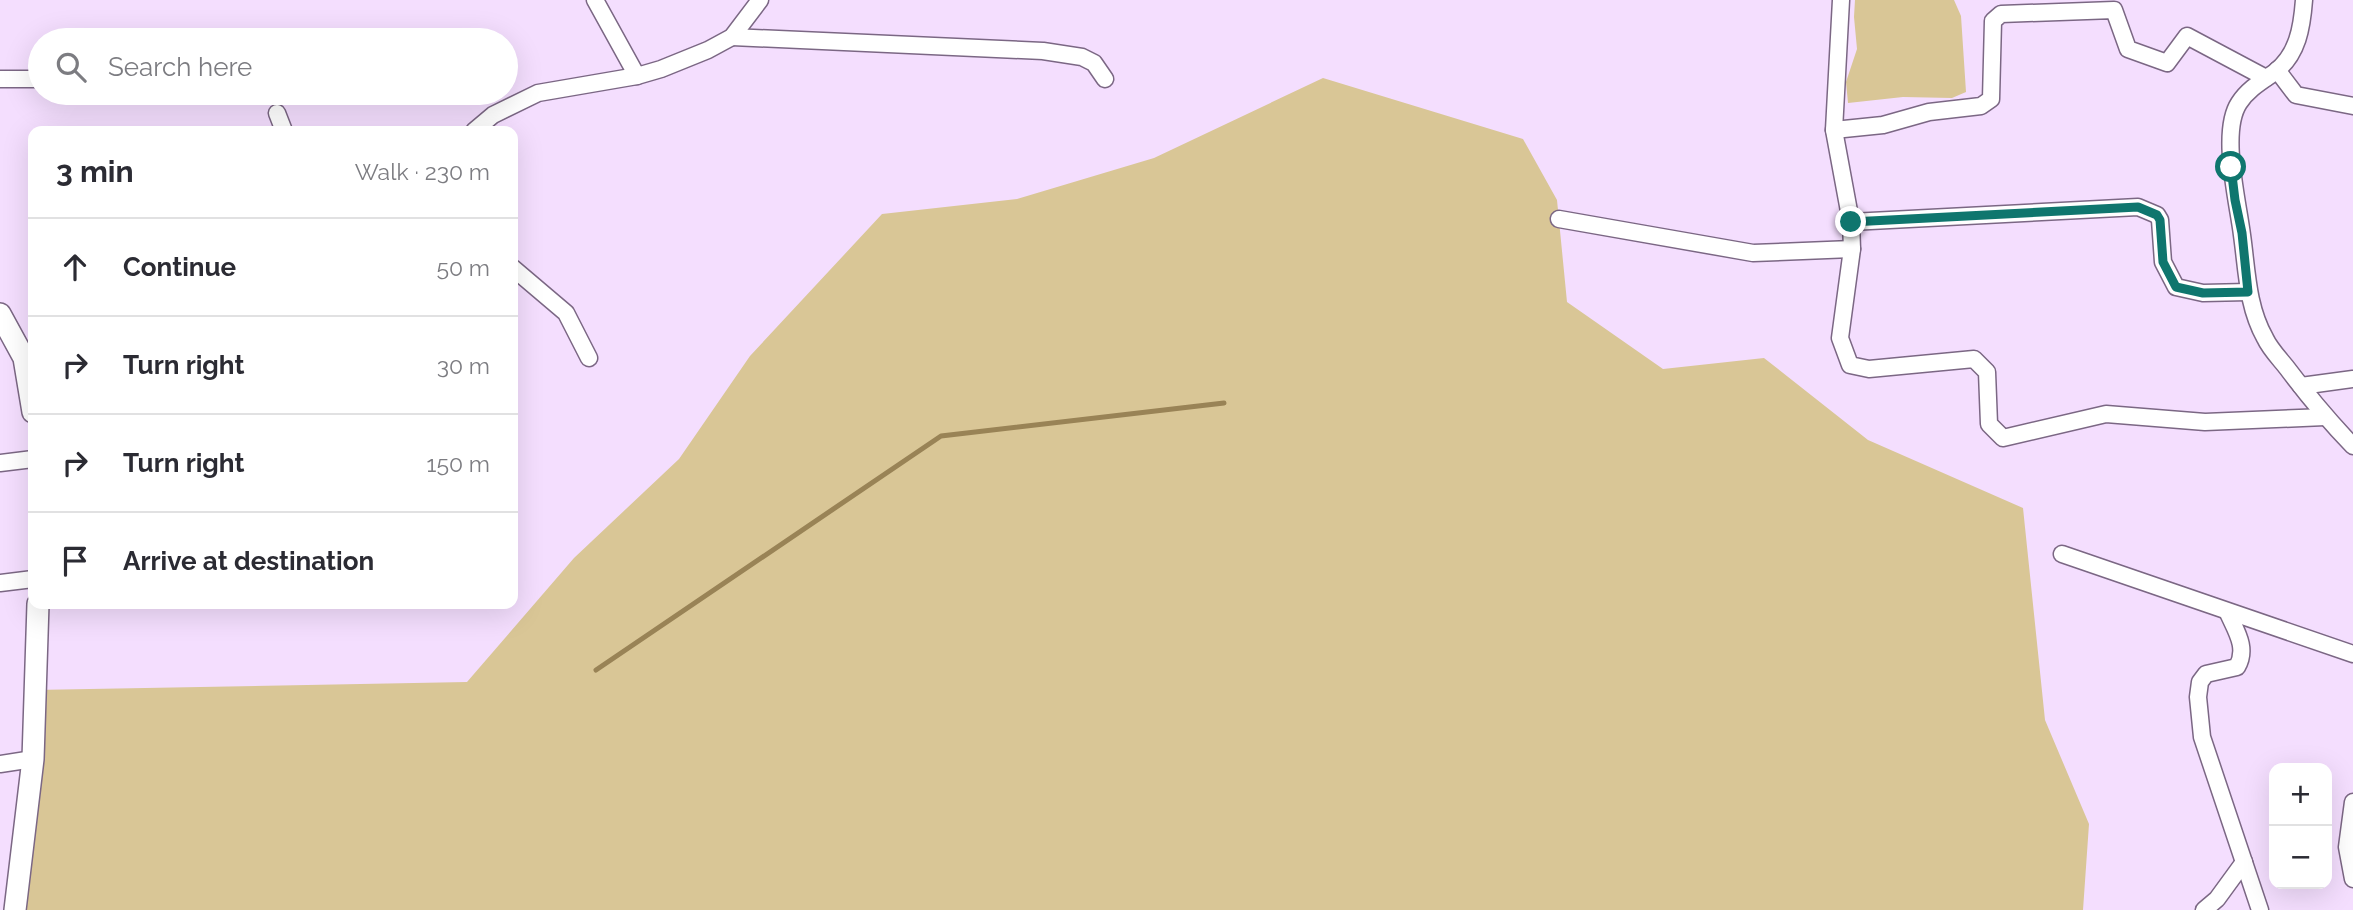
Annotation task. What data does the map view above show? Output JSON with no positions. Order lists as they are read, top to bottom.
{
  "page": {
    "search": "Search here",
    "heading": ["3 min", "Walk · 230 m"],
    "list": [
      ["Continue", "50 m"],
      ["Turn right", "30 m"],
      ["Turn right", "150 m"],
      "Arrive at destination"
    ],
    "map_buttons": ["+", "−"]
  }
}
